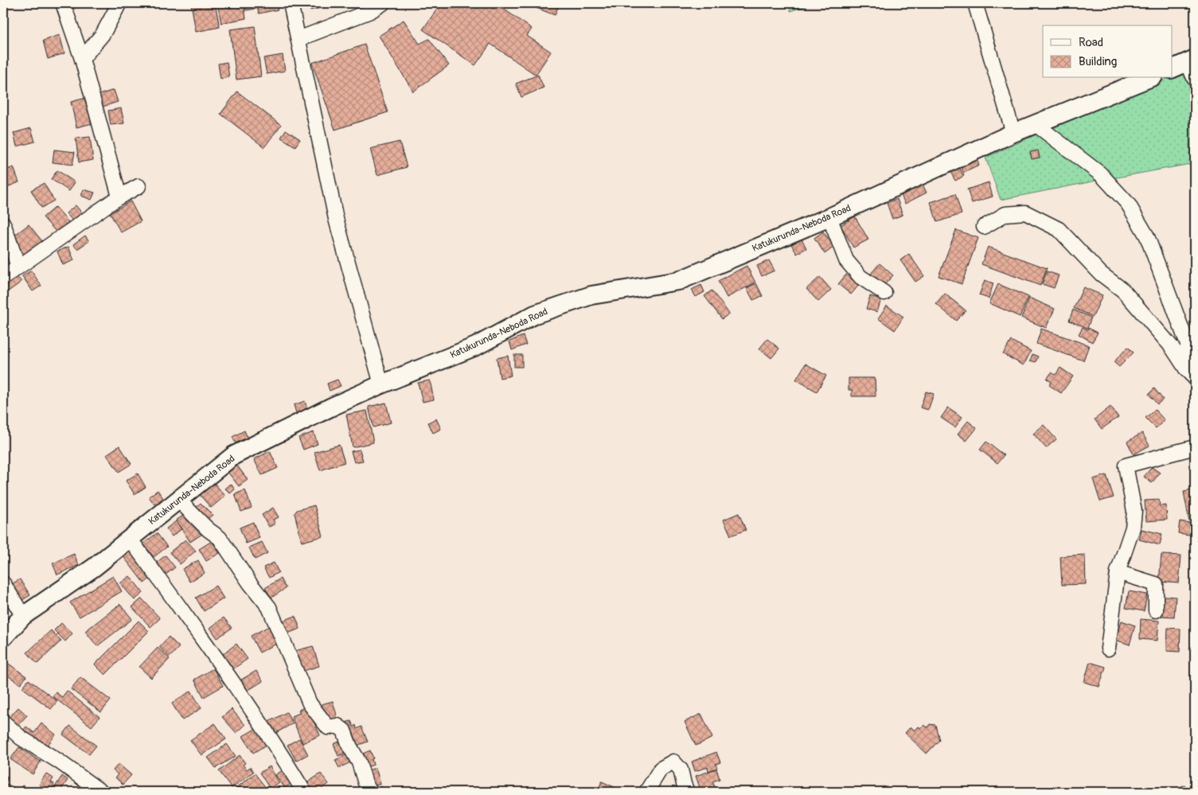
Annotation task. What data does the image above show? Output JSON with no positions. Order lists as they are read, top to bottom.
{
  "streets": {
    "main road": ["Katukurunda-Neboda Road"]
  },
  "legend": ["Road", "Building"]
}
